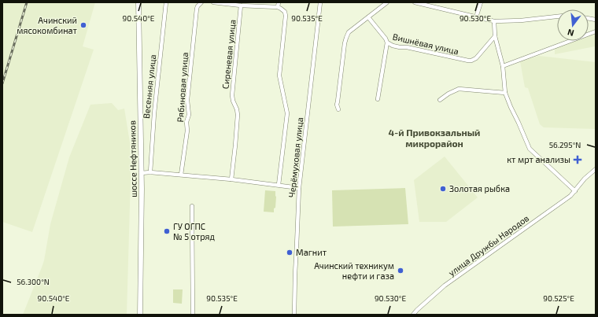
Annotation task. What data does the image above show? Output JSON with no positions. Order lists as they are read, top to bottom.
{
  "streets": {
    "main road": ["шоссе Нефтяников"],
    "street": [
      "Вишнёвая улица",
      "Сиреневая улица",
      "Весенняя улица",
      "Рябиновая улица",
      "Черёмуховая улица",
      "улица Дружбы Народов"
    ]
  },
  "districts": ["4-й Привокзальный микрорайон"],
  "places": {
    "other": [
      "Ачинский мясокомбинат",
      "Золотая рыбка",
      "ГУ ОГПС № 5 отряд",
      "Магнит",
      "Ачинский техникум нефти и газа"
    ],
    "health": ["кт мрт анализы"]
  },
  "north": "bottom",
  "coordinates": [
    "90.540°E",
    "90.535°E",
    "90.530°E",
    "56.295°N",
    "56.300°N",
    "90.525°E"
  ]
}
